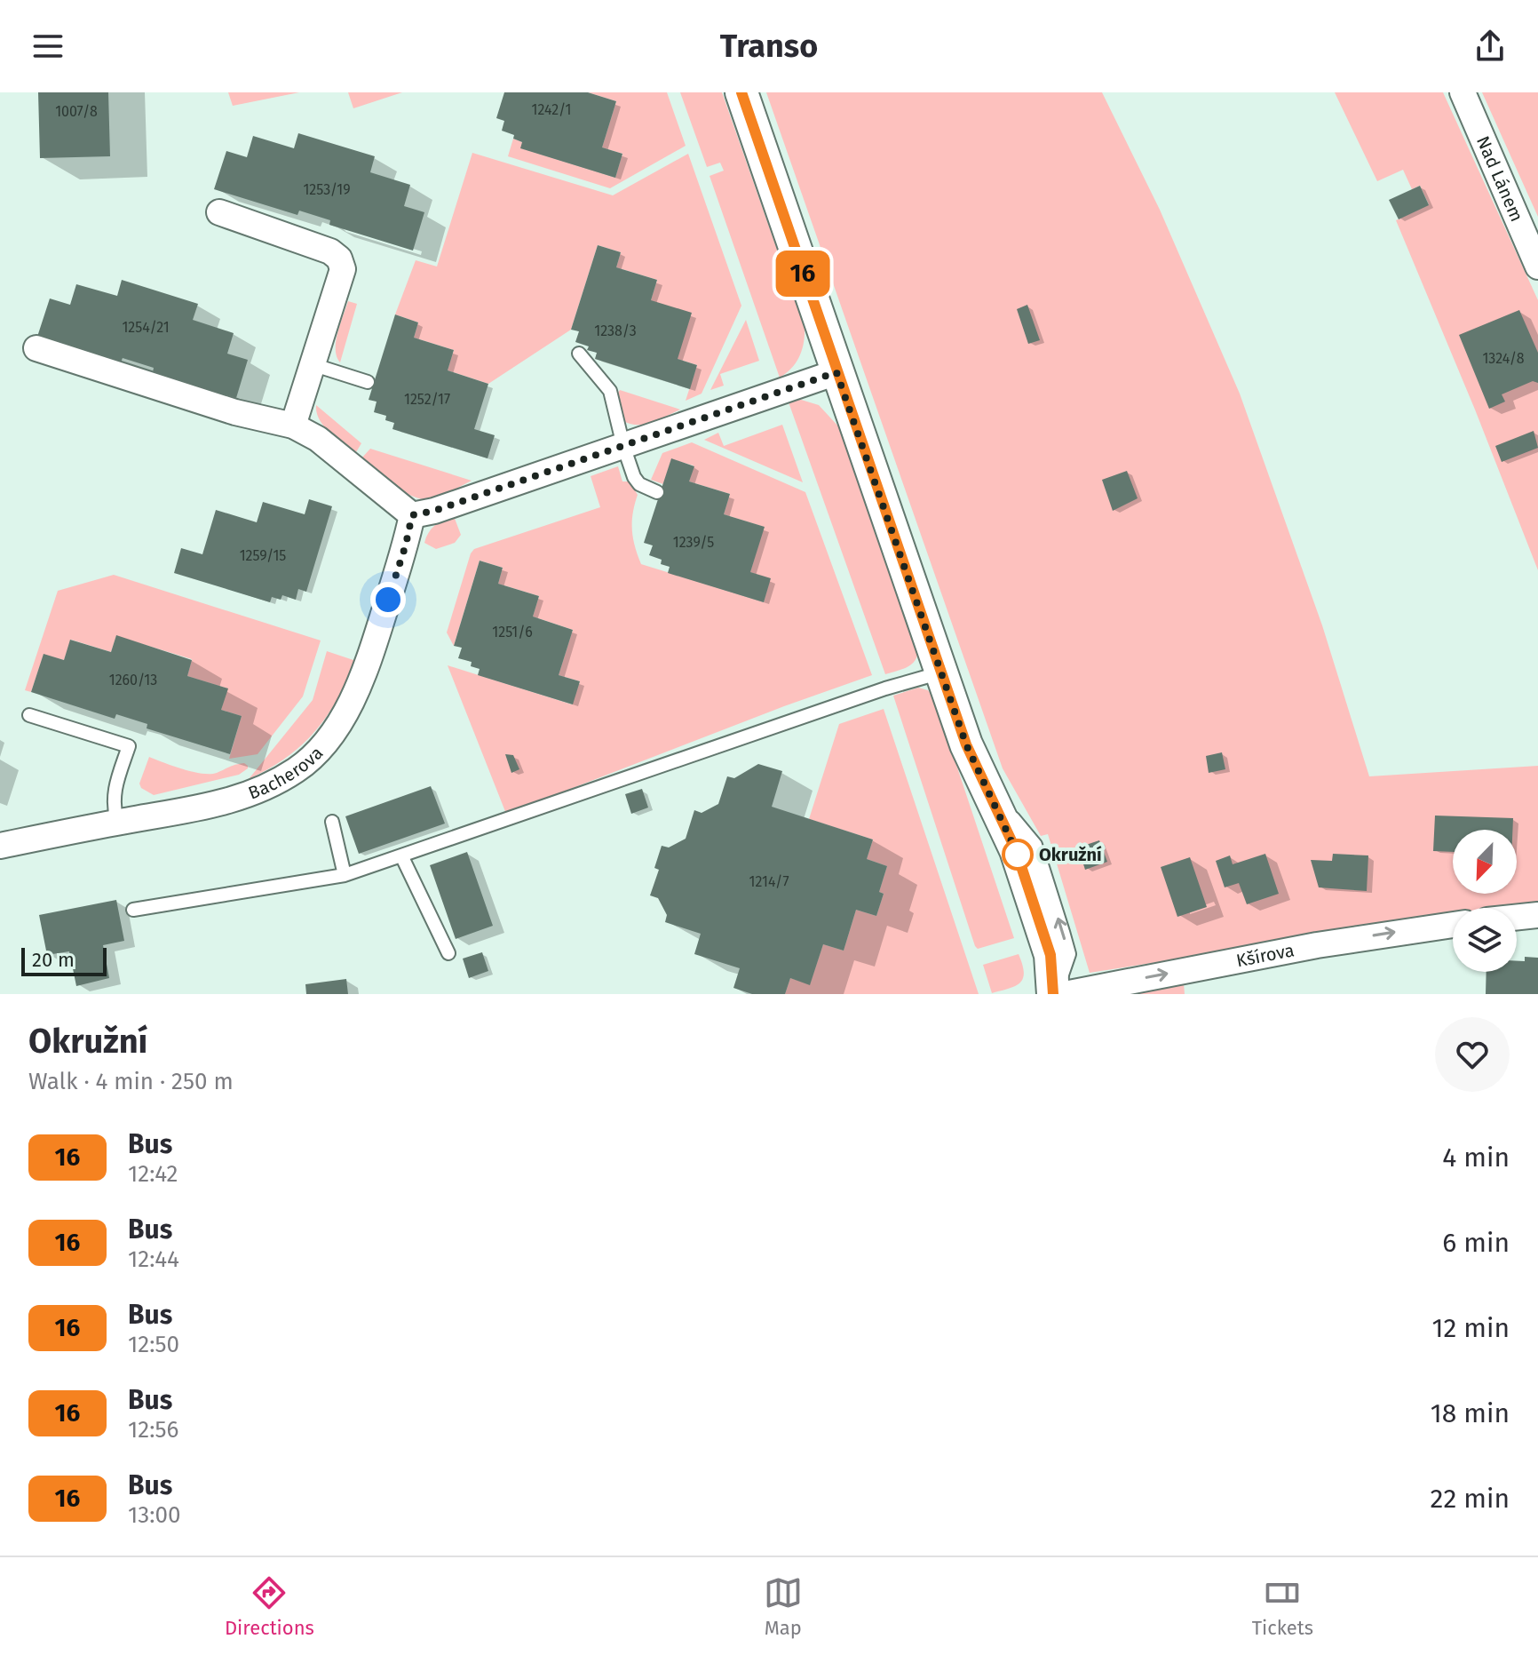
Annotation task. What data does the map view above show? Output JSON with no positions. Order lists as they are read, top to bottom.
{
  "streets": {
    "street": ["Nad Lánem", "Bacherova", "Kšírova"]
  },
  "one_way": ["Kšírova"],
  "places": ["Okružní"],
  "lines": ["bus line 16"],
  "house_numbers": [
    "1242/1",
    "1007/8",
    "1253/19",
    "1254/21",
    "1238/3",
    "1324/8",
    "1252/17",
    "1239/5",
    "1259/15",
    "1251/6",
    "1260/13",
    "1214/7"
  ],
  "scale_bar": "20 m",
  "north": "bottom left",
  "page": {
    "header": "Transo",
    "on_map": "16",
    "scale": "20 m",
    "heading": ["Okružní", "Walk · 4 min · 250 m"],
    "list": [
      {
        "mark": "16",
        "name": "Bus",
        "note": "12:42",
        "value": "4 min"
      },
      {
        "mark": "16",
        "name": "Bus",
        "note": "12:44",
        "value": "6 min"
      },
      {
        "mark": "16",
        "name": "Bus",
        "note": "12:50",
        "value": "12 min"
      },
      {
        "mark": "16",
        "name": "Bus",
        "note": "12:56",
        "value": "18 min"
      },
      {
        "mark": "16",
        "name": "Bus",
        "note": "13:00",
        "value": "22 min"
      }
    ],
    "tabs": ["Directions", "Map", "Tickets"]
  }
}
